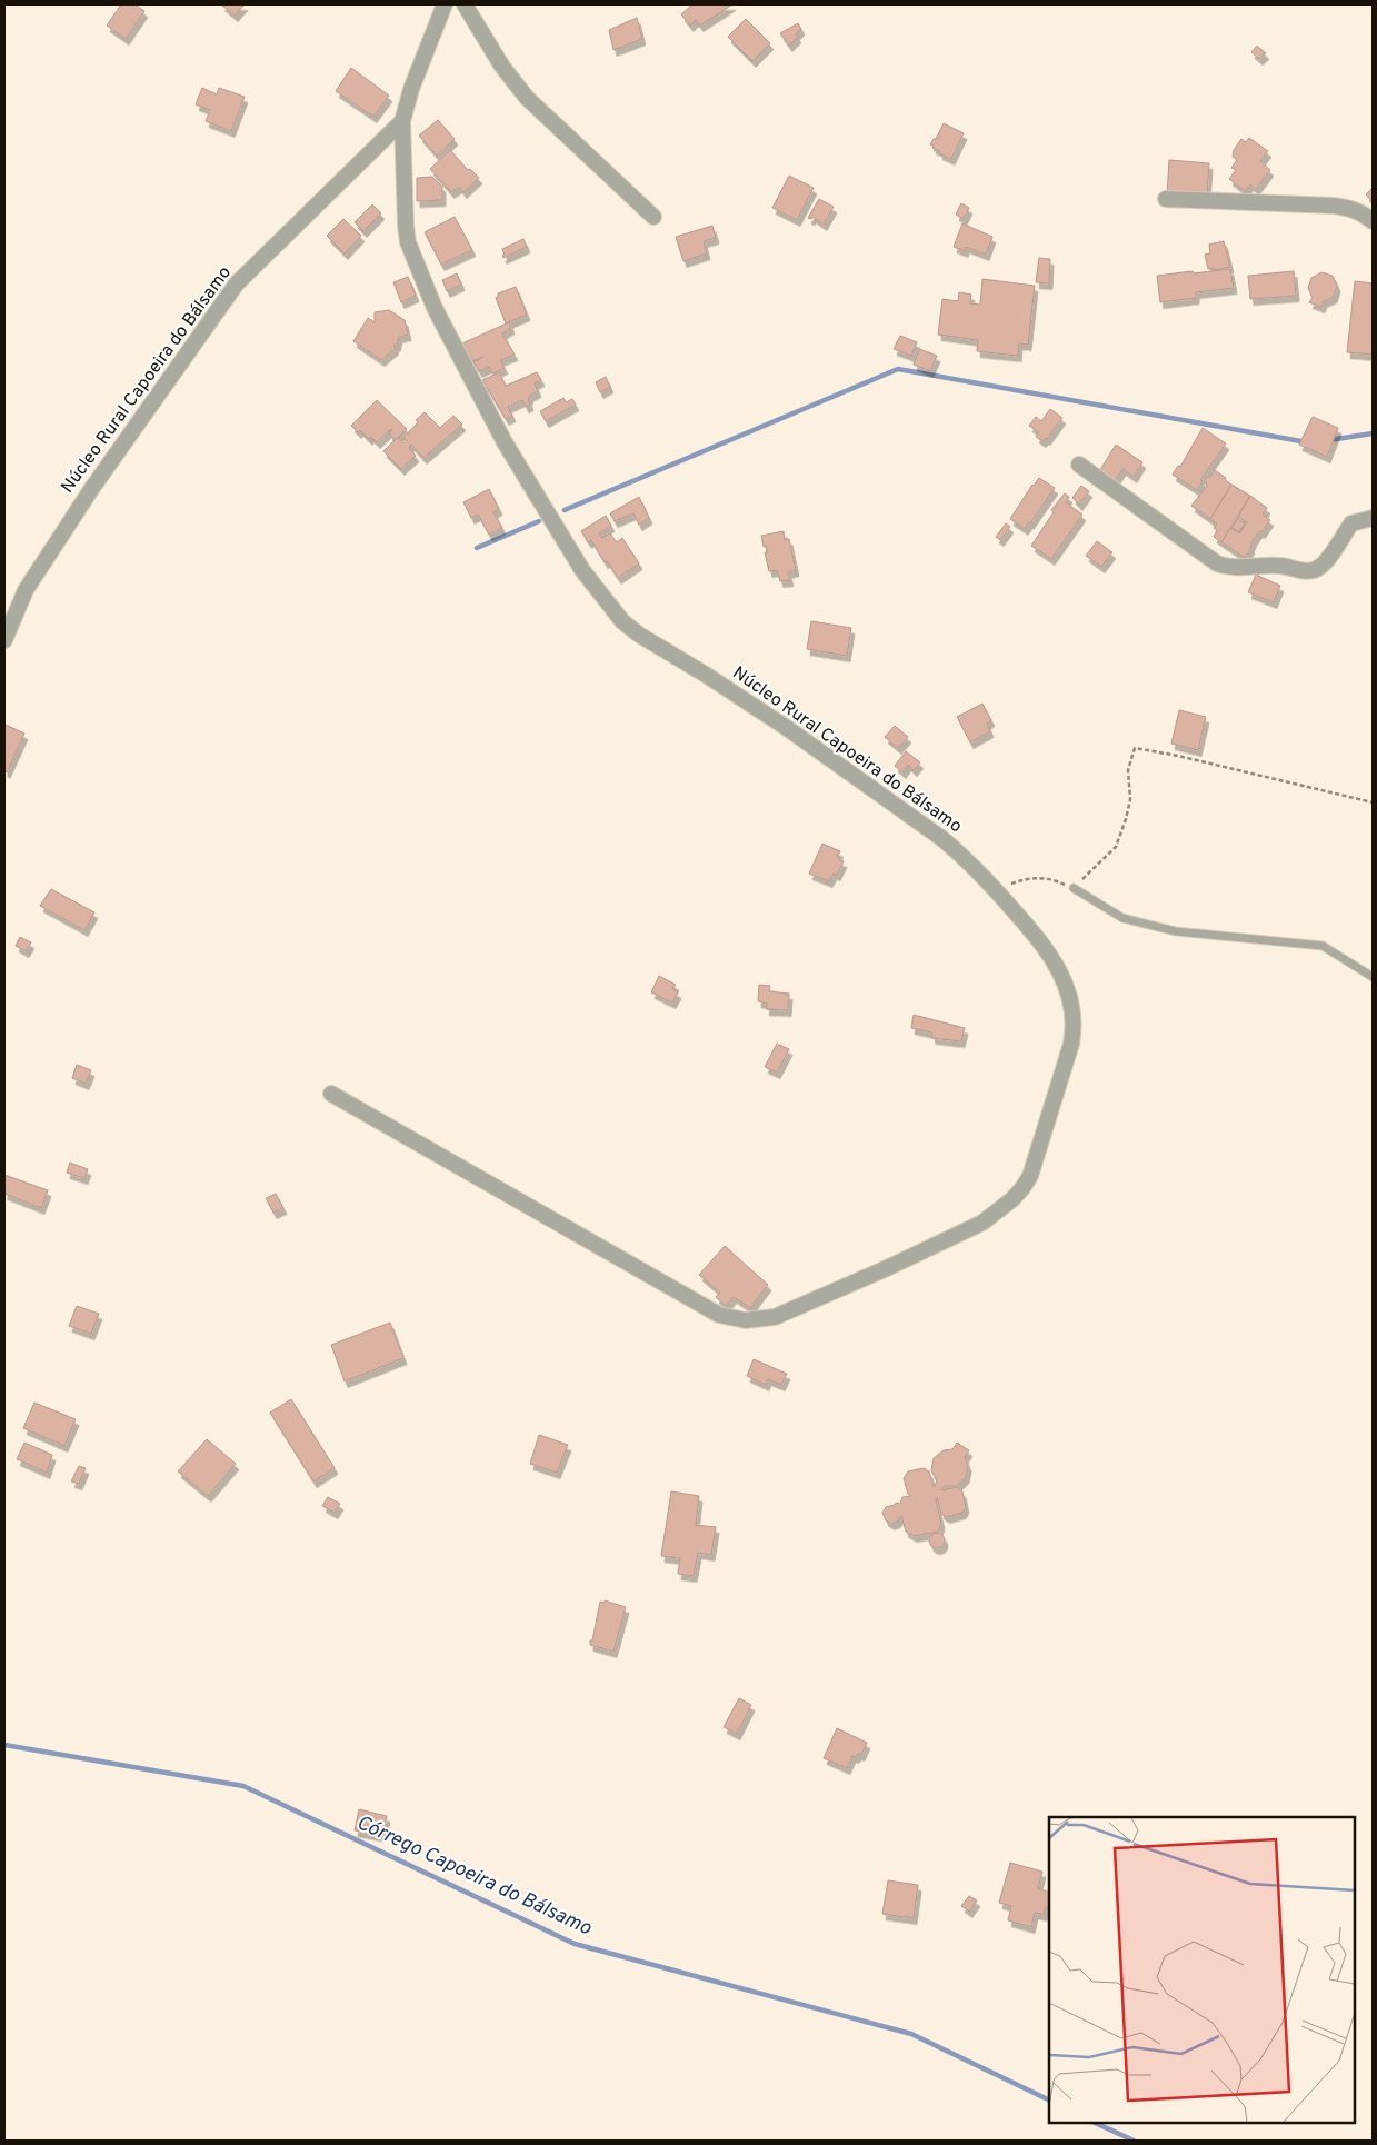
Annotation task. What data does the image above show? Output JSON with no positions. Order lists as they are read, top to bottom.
{
  "streets": {
    "street": ["Núcleo Rural Capoeira do Bálsamo"]
  },
  "water": ["Córrego Capoeira do Bálsamo"]
}
